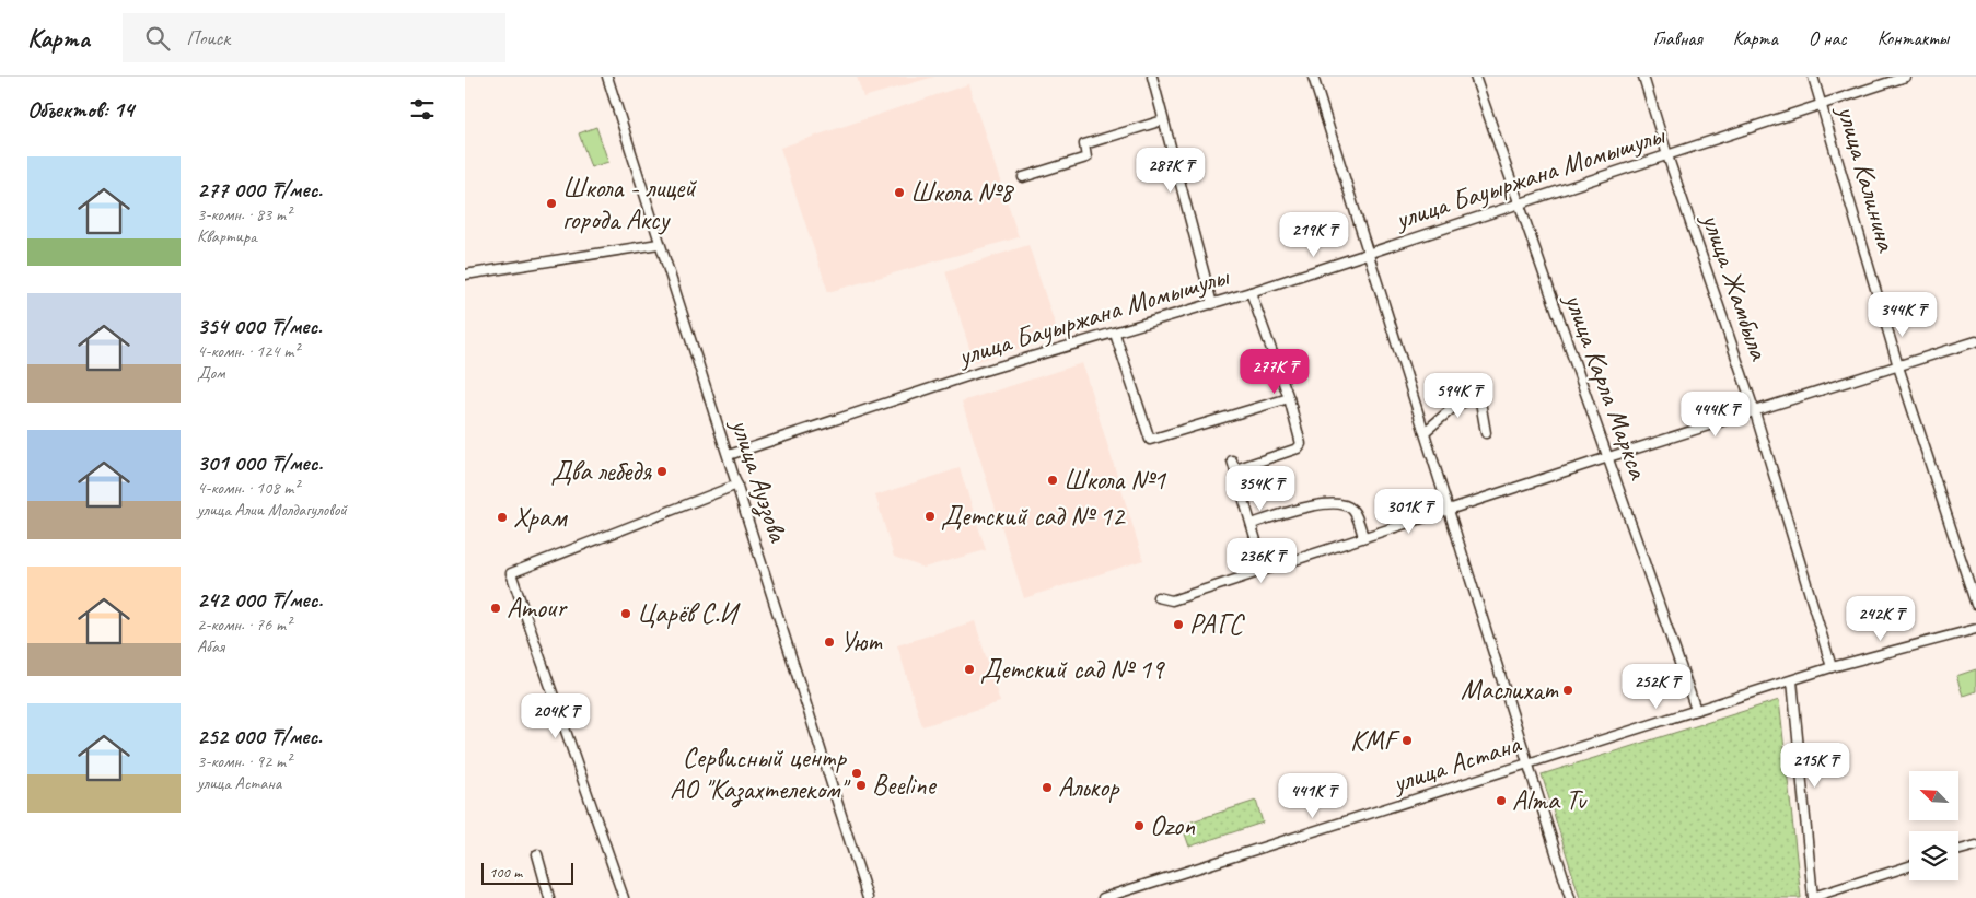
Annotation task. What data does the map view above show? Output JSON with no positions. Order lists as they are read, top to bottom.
{
  "streets": {
    "street": [
      "улица Бауыржана Момышулы",
      "улица Калинина",
      "улица Жамбыла",
      "улица Карла Маркса",
      "улица Ауэзова",
      "улица Астана"
    ]
  },
  "crossings": [
    ["улица Бауыржана Момышулы", "улица Калинина"],
    ["улица Бауыржана Момышулы", "улица Жамбыла"],
    ["улица Бауыржана Момышулы", "улица Карла Маркса"],
    ["улица Бауыржана Момышулы", "улица Ауэзова"],
    ["улица Жамбыла", "улица Астана"],
    ["улица Карла Маркса", "улица Астана"]
  ],
  "places": [
    "Школа №8",
    "Школа - лицей города Аксу",
    "Два лебедя",
    "Школа №1",
    "Детский сад № 12",
    "Храм",
    "Amour",
    "Царёв С.И",
    "РАГС",
    "Уют",
    "Детский сад № 19",
    "Маслихат",
    "KMF",
    "Сервисный центр АО \"Казахтелеком\"",
    "Beeline",
    "Алькор",
    "Alma Tv",
    "Ozon"
  ],
  "scale_bar": "100 m",
  "north": "top left",
  "page": {
    "header": "Карта",
    "search": "Поиск",
    "nav": [
      "Главная",
      "Карта",
      "О нас",
      "Контакты"
    ],
    "heading": "Объектов: 14",
    "list": [
      {
        "name": "277 000 ₸/мес.",
        "note": "3-комн. · 83 m² · Квартира"
      },
      {
        "name": "354 000 ₸/мес.",
        "note": "4-комн. · 124 m² · Дом"
      },
      {
        "name": "301 000 ₸/мес.",
        "note": "4-комн. · 108 m² · улица Алии Молдагуловой"
      },
      {
        "name": "242 000 ₸/мес.",
        "note": "2-комн. · 76 m² · Абая"
      },
      {
        "name": "252 000 ₸/мес.",
        "note": "3-комн. · 92 m² · улица Астана"
      }
    ],
    "price": [
      "287K ₸",
      "219K ₸",
      "344K ₸",
      "277K ₸",
      "594K ₸",
      "444K ₸",
      "354K ₸",
      "301K ₸",
      "236K ₸",
      "242K ₸",
      "252K ₸",
      "204K ₸",
      "215K ₸",
      "441K ₸"
    ],
    "scale": "100 m"
  }
}
